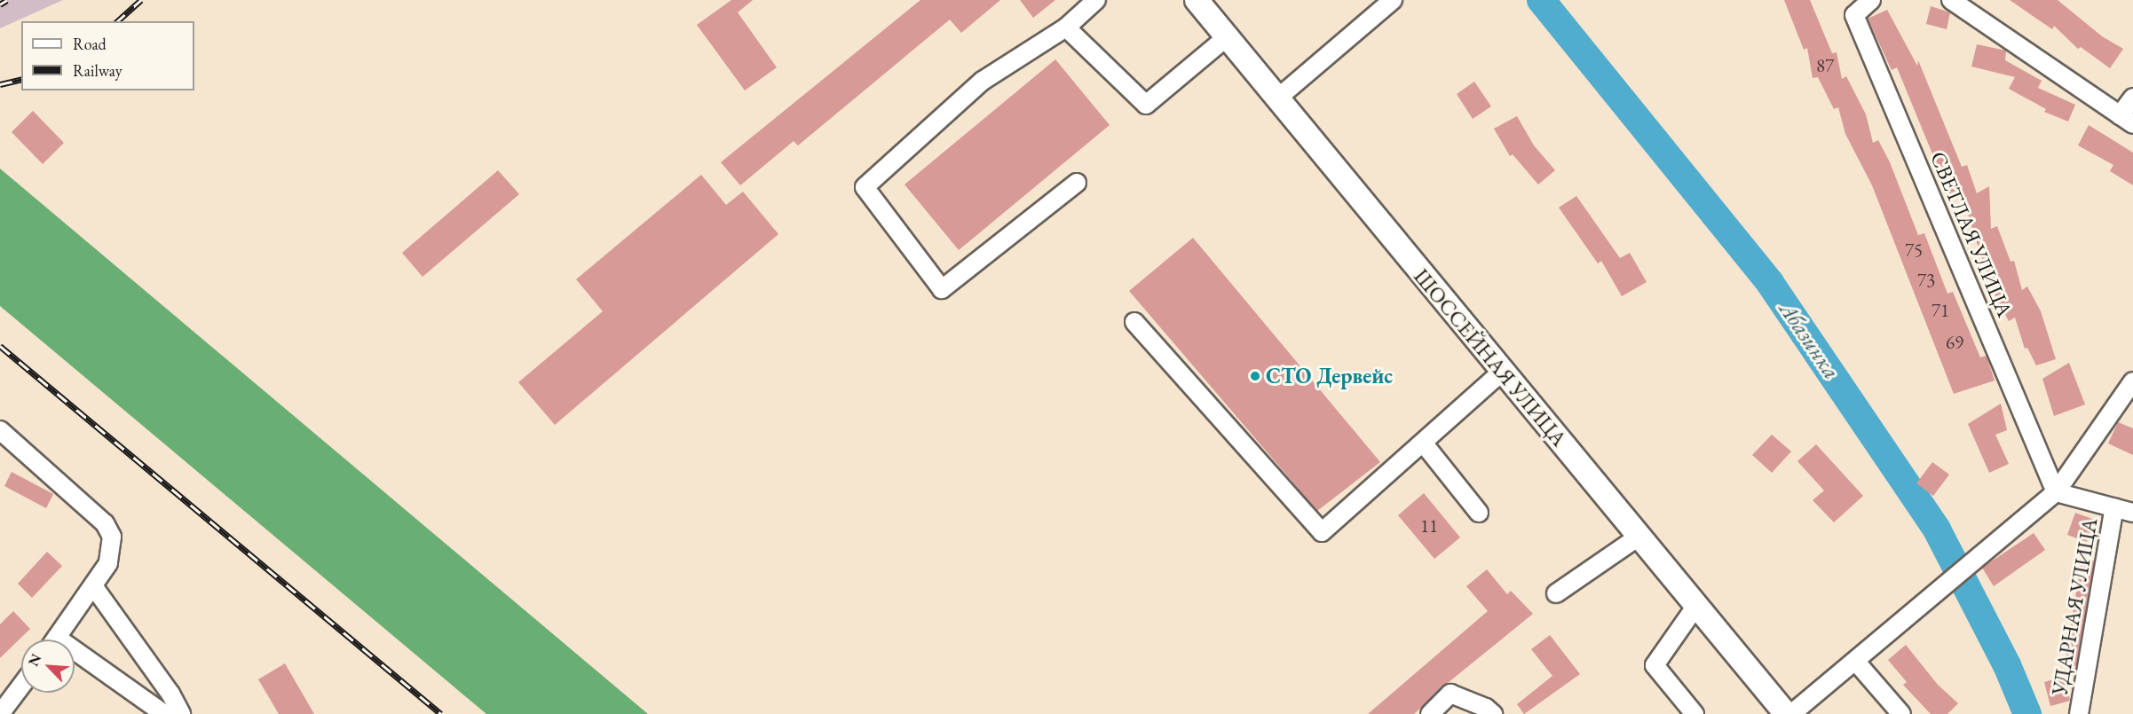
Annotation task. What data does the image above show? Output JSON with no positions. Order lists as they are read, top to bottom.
{
  "streets": {
    "main road": ["ШОССЕЙНАЯ УЛИЦА"],
    "street": ["СВЕТЛАЯ УЛИЦА", "УДАРНАЯ УЛИЦА"]
  },
  "water": ["Абазинка"],
  "places": ["СТО Дервейс"],
  "house_numbers": [
    "87",
    "75",
    "73",
    "71",
    "69",
    "11"
  ],
  "legend": ["Road", "Railway"],
  "north": "top left"
}
